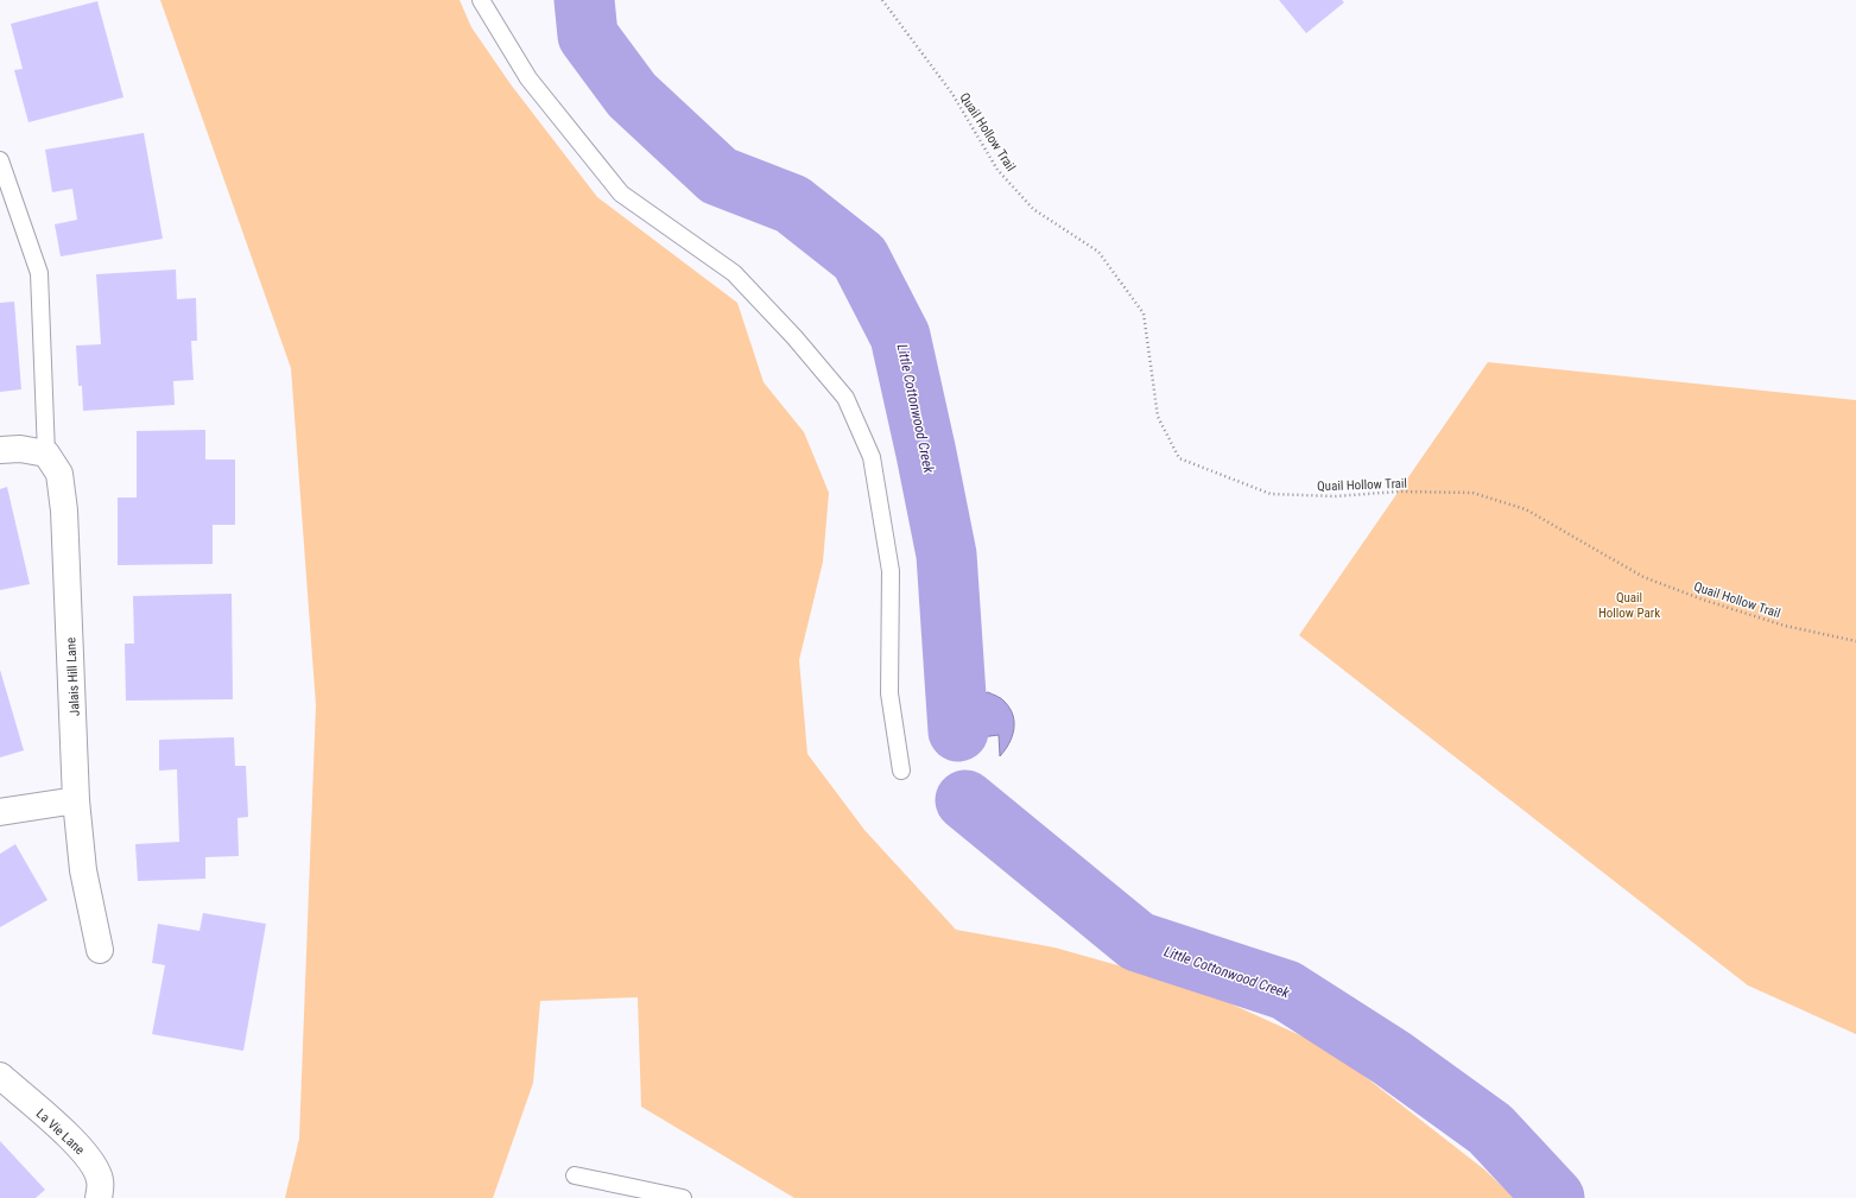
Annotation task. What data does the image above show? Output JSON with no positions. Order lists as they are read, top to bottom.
{
  "streets": {
    "street": ["Jalais Hill Lane", "La Vie Lane"],
    "path": ["Quail Hollow Trail"]
  },
  "water": ["Little Cottonwood Creek"],
  "parks": ["Quail Hollow Park"]
}
